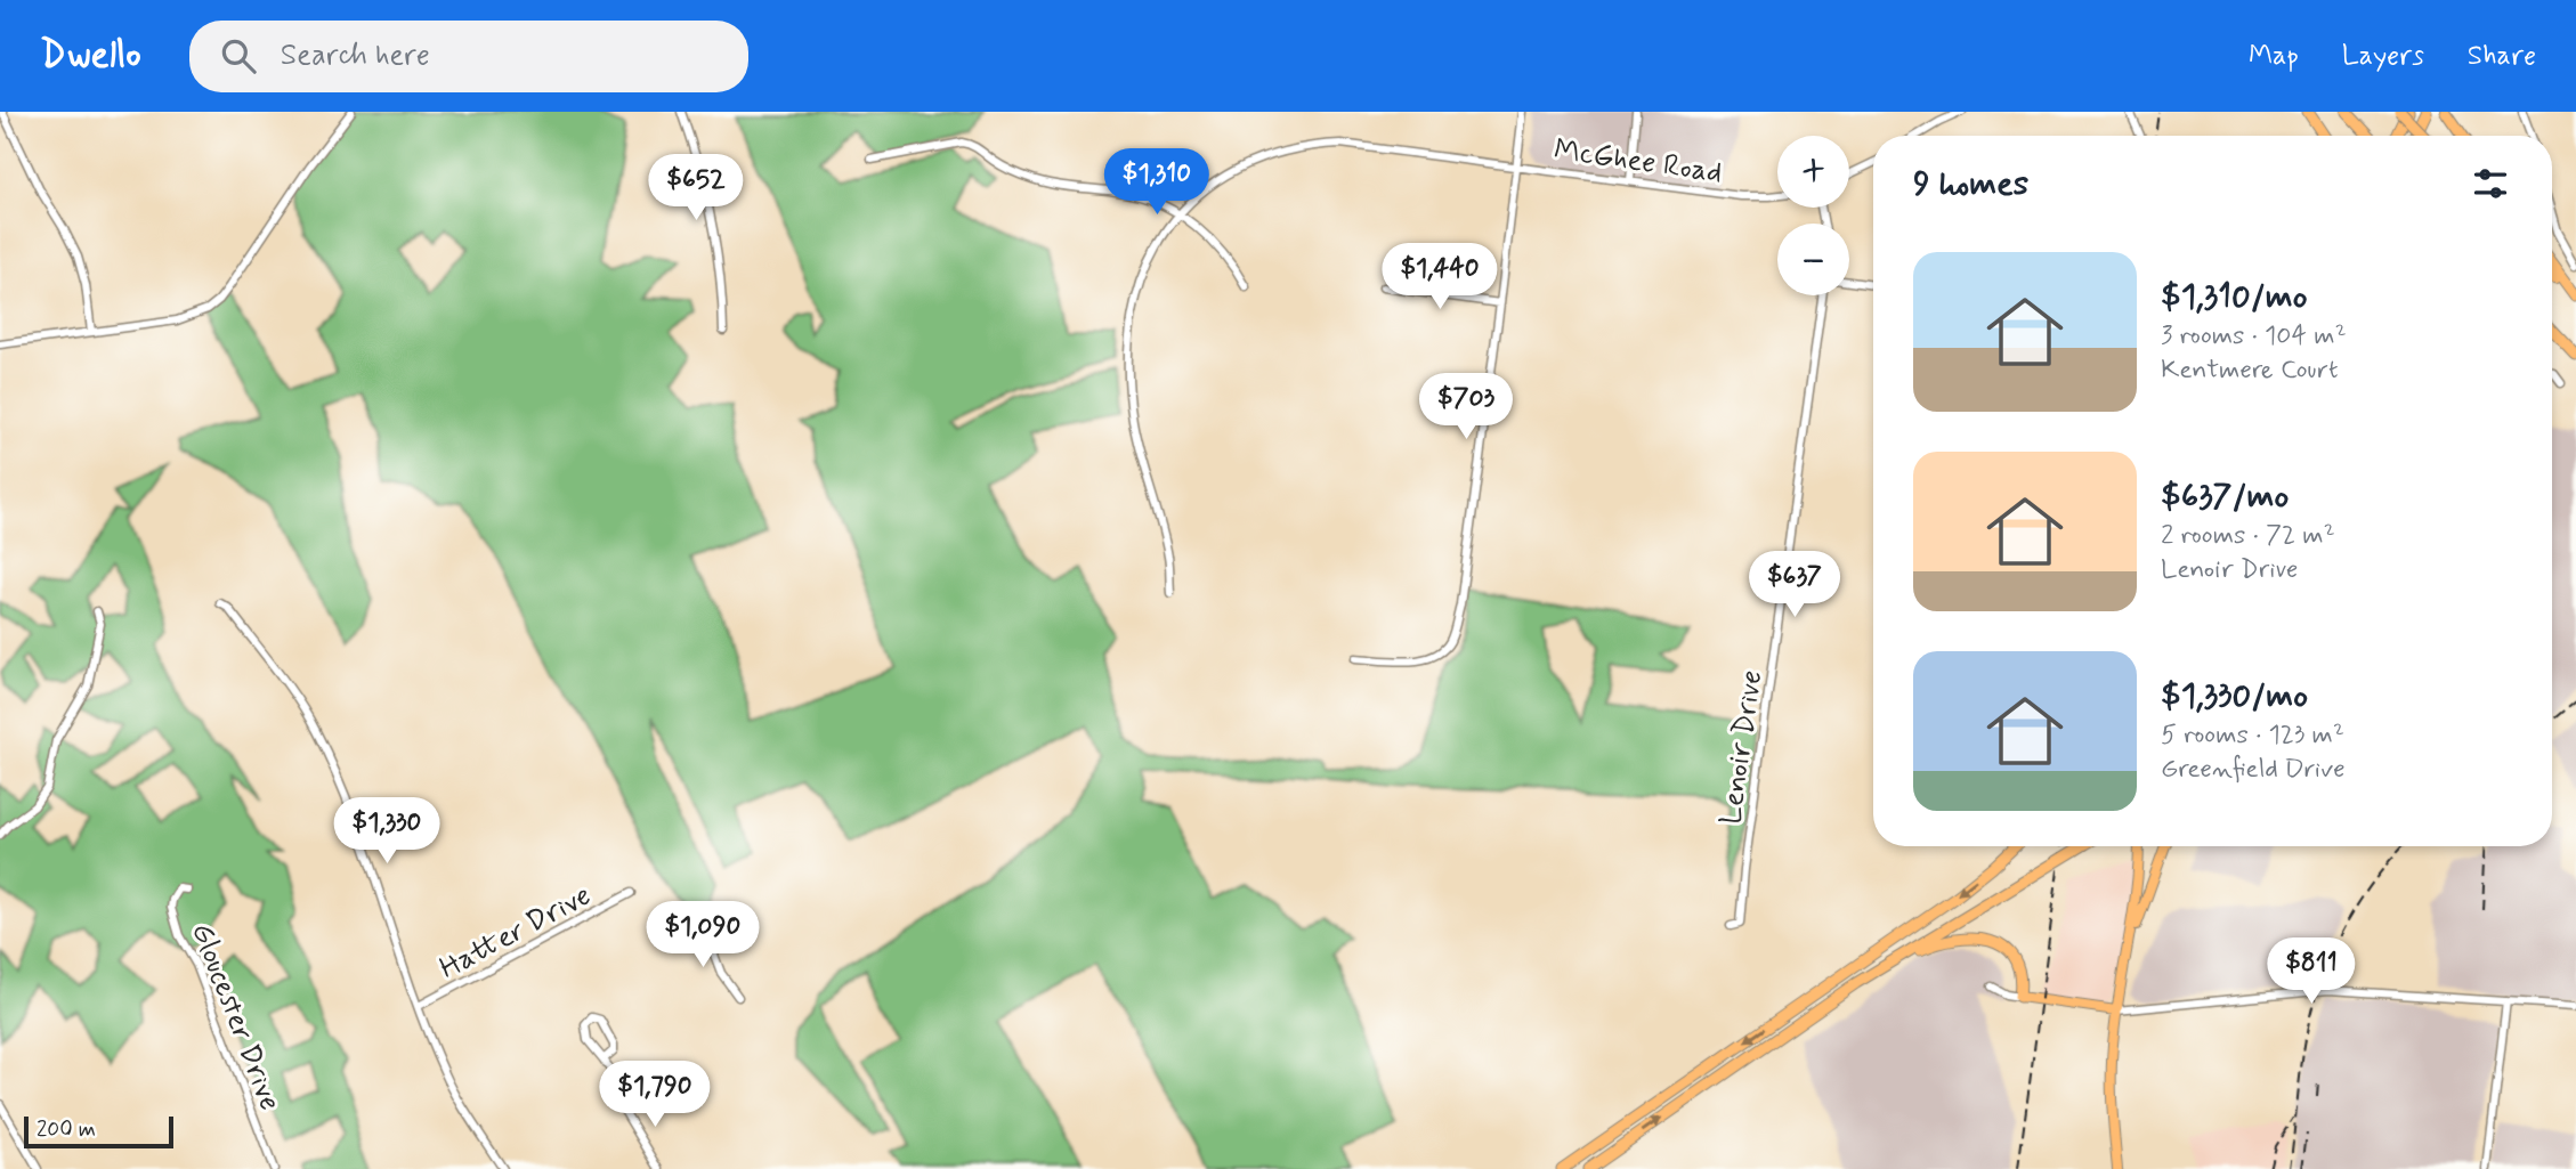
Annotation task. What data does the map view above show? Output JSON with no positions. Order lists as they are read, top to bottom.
{
  "streets": {
    "street": [
      "McGhee Road",
      "Lenoir Drive",
      "Hatter Drive",
      "Gloucester Drive"
    ]
  },
  "scale_bar": "200 m",
  "page": {
    "header": "Dwello",
    "search": "Search here",
    "nav": ["Map", "Layers", "Share"],
    "map_buttons": ["+", "−"],
    "heading": "9 homes",
    "price": [
      "$1,310",
      "$652",
      "$1,440",
      "$703",
      "$637",
      "$1,330",
      "$1,090",
      "$811",
      "$1,790"
    ],
    "list": [
      {
        "name": "$1,310/mo",
        "note": "3 rooms · 104 m² · Kentmere Court"
      },
      {
        "name": "$637/mo",
        "note": "2 rooms · 72 m² · Lenoir Drive"
      },
      {
        "name": "$1,330/mo",
        "note": "5 rooms · 123 m² · Greenfield Drive"
      }
    ],
    "scale": "200 m"
  }
}
